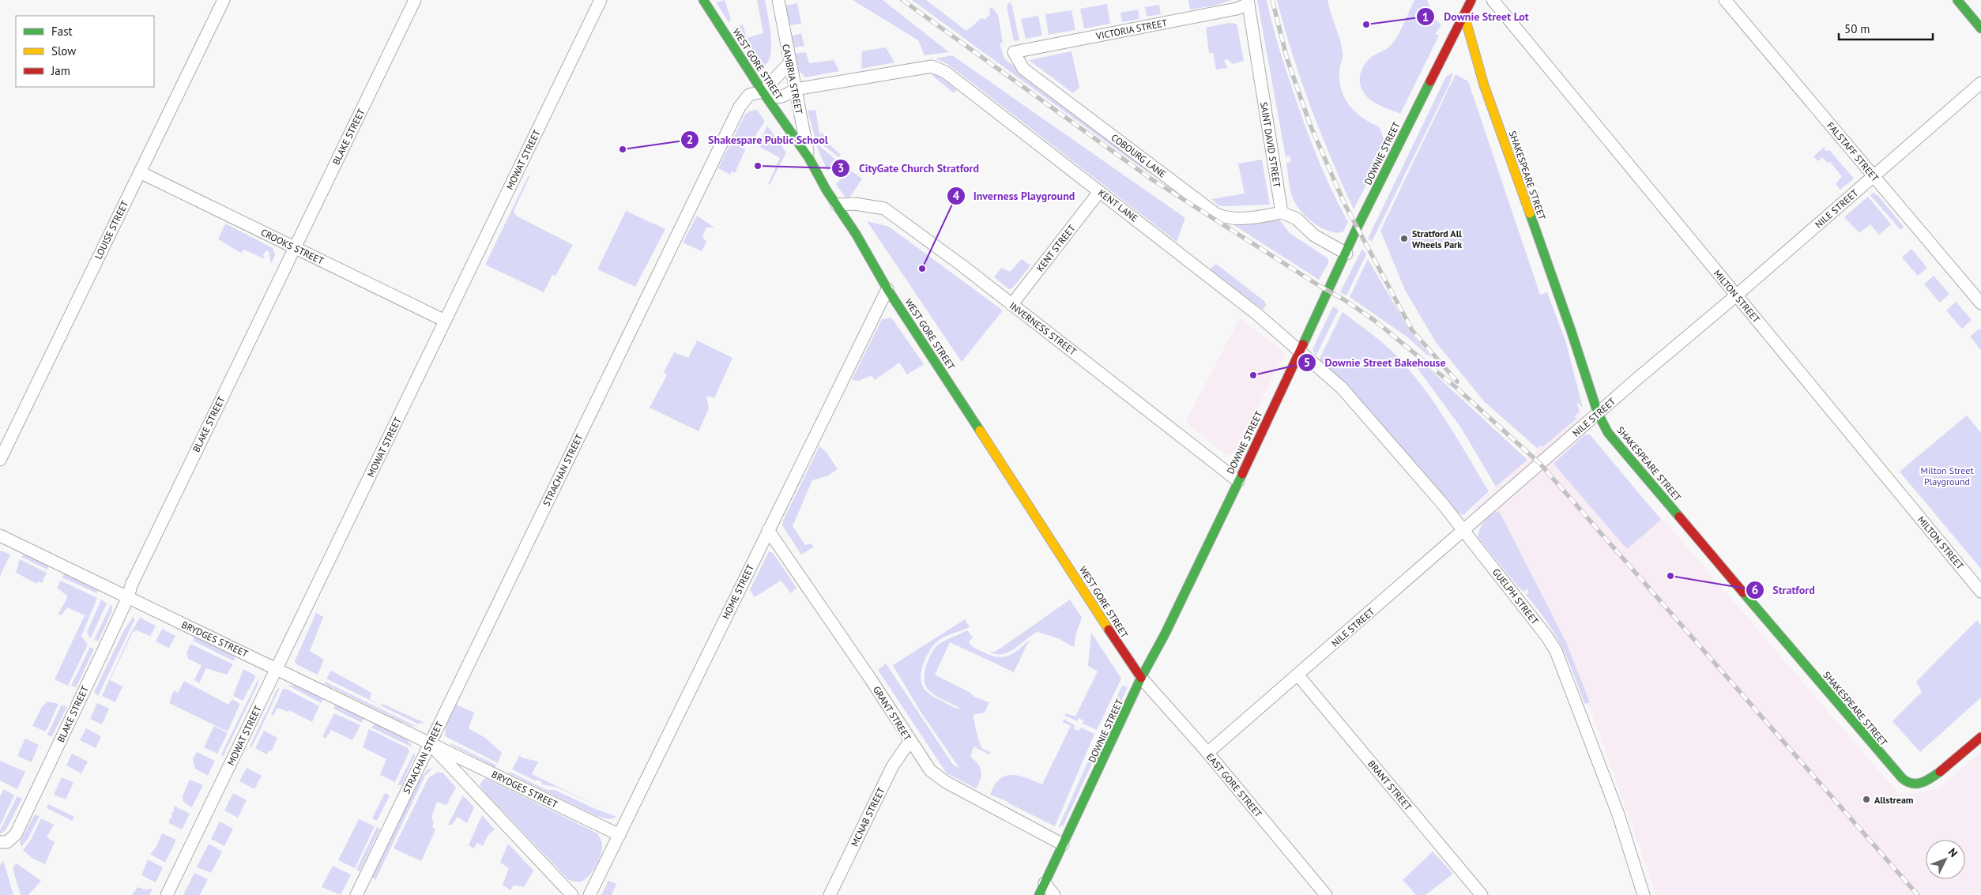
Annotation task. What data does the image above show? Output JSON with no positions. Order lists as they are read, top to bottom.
{
  "streets": {
    "street": [
      "VICTORIA STREET",
      "WEST GORE STREET",
      "CAMBRIA STREET",
      "BLAKE STREET",
      "SAINT DAVID STREET",
      "FALSTAFF STREET",
      "DOWNIE STREET",
      "COBOURG LANE",
      "MOWAT STREET",
      "SHAKESPEARE STREET",
      "KENT LANE",
      "NILE STREET",
      "LOUISE STREET",
      "CROOKS STREET",
      "KENT STREET",
      "MILTON STREET",
      "INVERNESS STREET",
      "STRACHAN STREET",
      "HOME STREET",
      "GUELPH STREET",
      "BRYDGES STREET",
      "GRANT STREET",
      "EAST GORE STREET",
      "BRANT STREET",
      "MCNAB STREET"
    ]
  },
  "crossings": [
    ["VICTORIA STREET", "SAINT DAVID STREET"],
    ["VICTORIA STREET", "COBOURG LANE"],
    ["WEST GORE STREET", "CAMBRIA STREET"],
    ["WEST GORE STREET", "DOWNIE STREET"],
    ["WEST GORE STREET", "INVERNESS STREET"],
    ["WEST GORE STREET", "STRACHAN STREET"],
    ["WEST GORE STREET", "HOME STREET"],
    ["WEST GORE STREET", "EAST GORE STREET"],
    ["CAMBRIA STREET", "KENT LANE"],
    ["CAMBRIA STREET", "STRACHAN STREET"],
    ["BLAKE STREET", "CROOKS STREET"],
    ["BLAKE STREET", "BRYDGES STREET"],
    ["SAINT DAVID STREET", "COBOURG LANE"],
    ["FALSTAFF STREET", "NILE STREET"],
    ["DOWNIE STREET", "SHAKESPEARE STREET"],
    ["DOWNIE STREET", "KENT LANE"],
    ["DOWNIE STREET", "INVERNESS STREET"],
    ["DOWNIE STREET", "GUELPH STREET"],
    ["DOWNIE STREET", "GRANT STREET"],
    ["DOWNIE STREET", "EAST GORE STREET"],
    ["MOWAT STREET", "CROOKS STREET"],
    ["MOWAT STREET", "BRYDGES STREET"],
    ["SHAKESPEARE STREET", "NILE STREET"],
    ["KENT LANE", "KENT STREET"],
    ["KENT LANE", "GUELPH STREET"],
    ["NILE STREET", "MILTON STREET"],
    ["NILE STREET", "GUELPH STREET"],
    ["NILE STREET", "EAST GORE STREET"],
    ["NILE STREET", "BRANT STREET"],
    ["LOUISE STREET", "CROOKS STREET"],
    ["KENT STREET", "INVERNESS STREET"],
    ["STRACHAN STREET", "BRYDGES STREET"],
    ["HOME STREET", "BRYDGES STREET"],
    ["HOME STREET", "GRANT STREET"],
    ["GRANT STREET", "MCNAB STREET"]
  ],
  "parks": ["Milton Street Playground"],
  "places": [
    "Downie Street Lot",
    "Shakespare Public School",
    "CityGate Church Stratford",
    "Stratford All Wheels Park",
    "Inverness Playground",
    "Downie Street Bakehouse",
    "Stratford",
    "Allstream"
  ],
  "legend": ["Fast", "Slow", "Jam"],
  "scale_bar": "50 m",
  "north": "top right"
}
